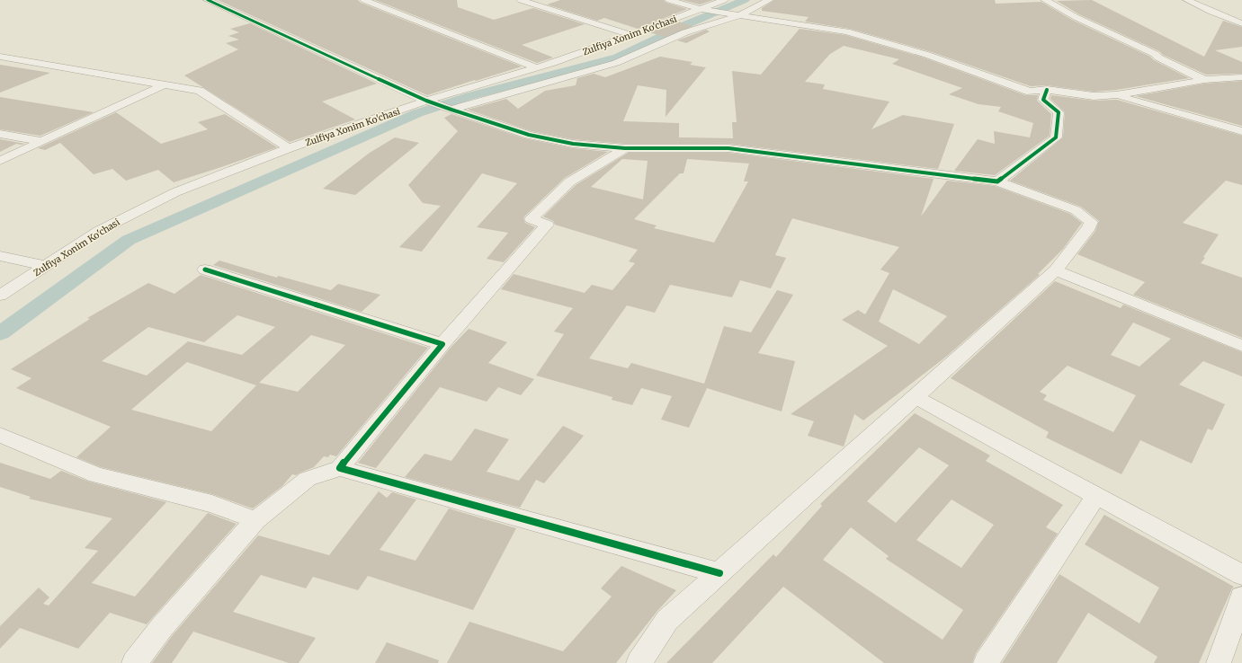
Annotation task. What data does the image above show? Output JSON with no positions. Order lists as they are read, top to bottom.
{
  "streets": {
    "street": ["Zulfiya Xonim Ko'chasi"]
  }
}
